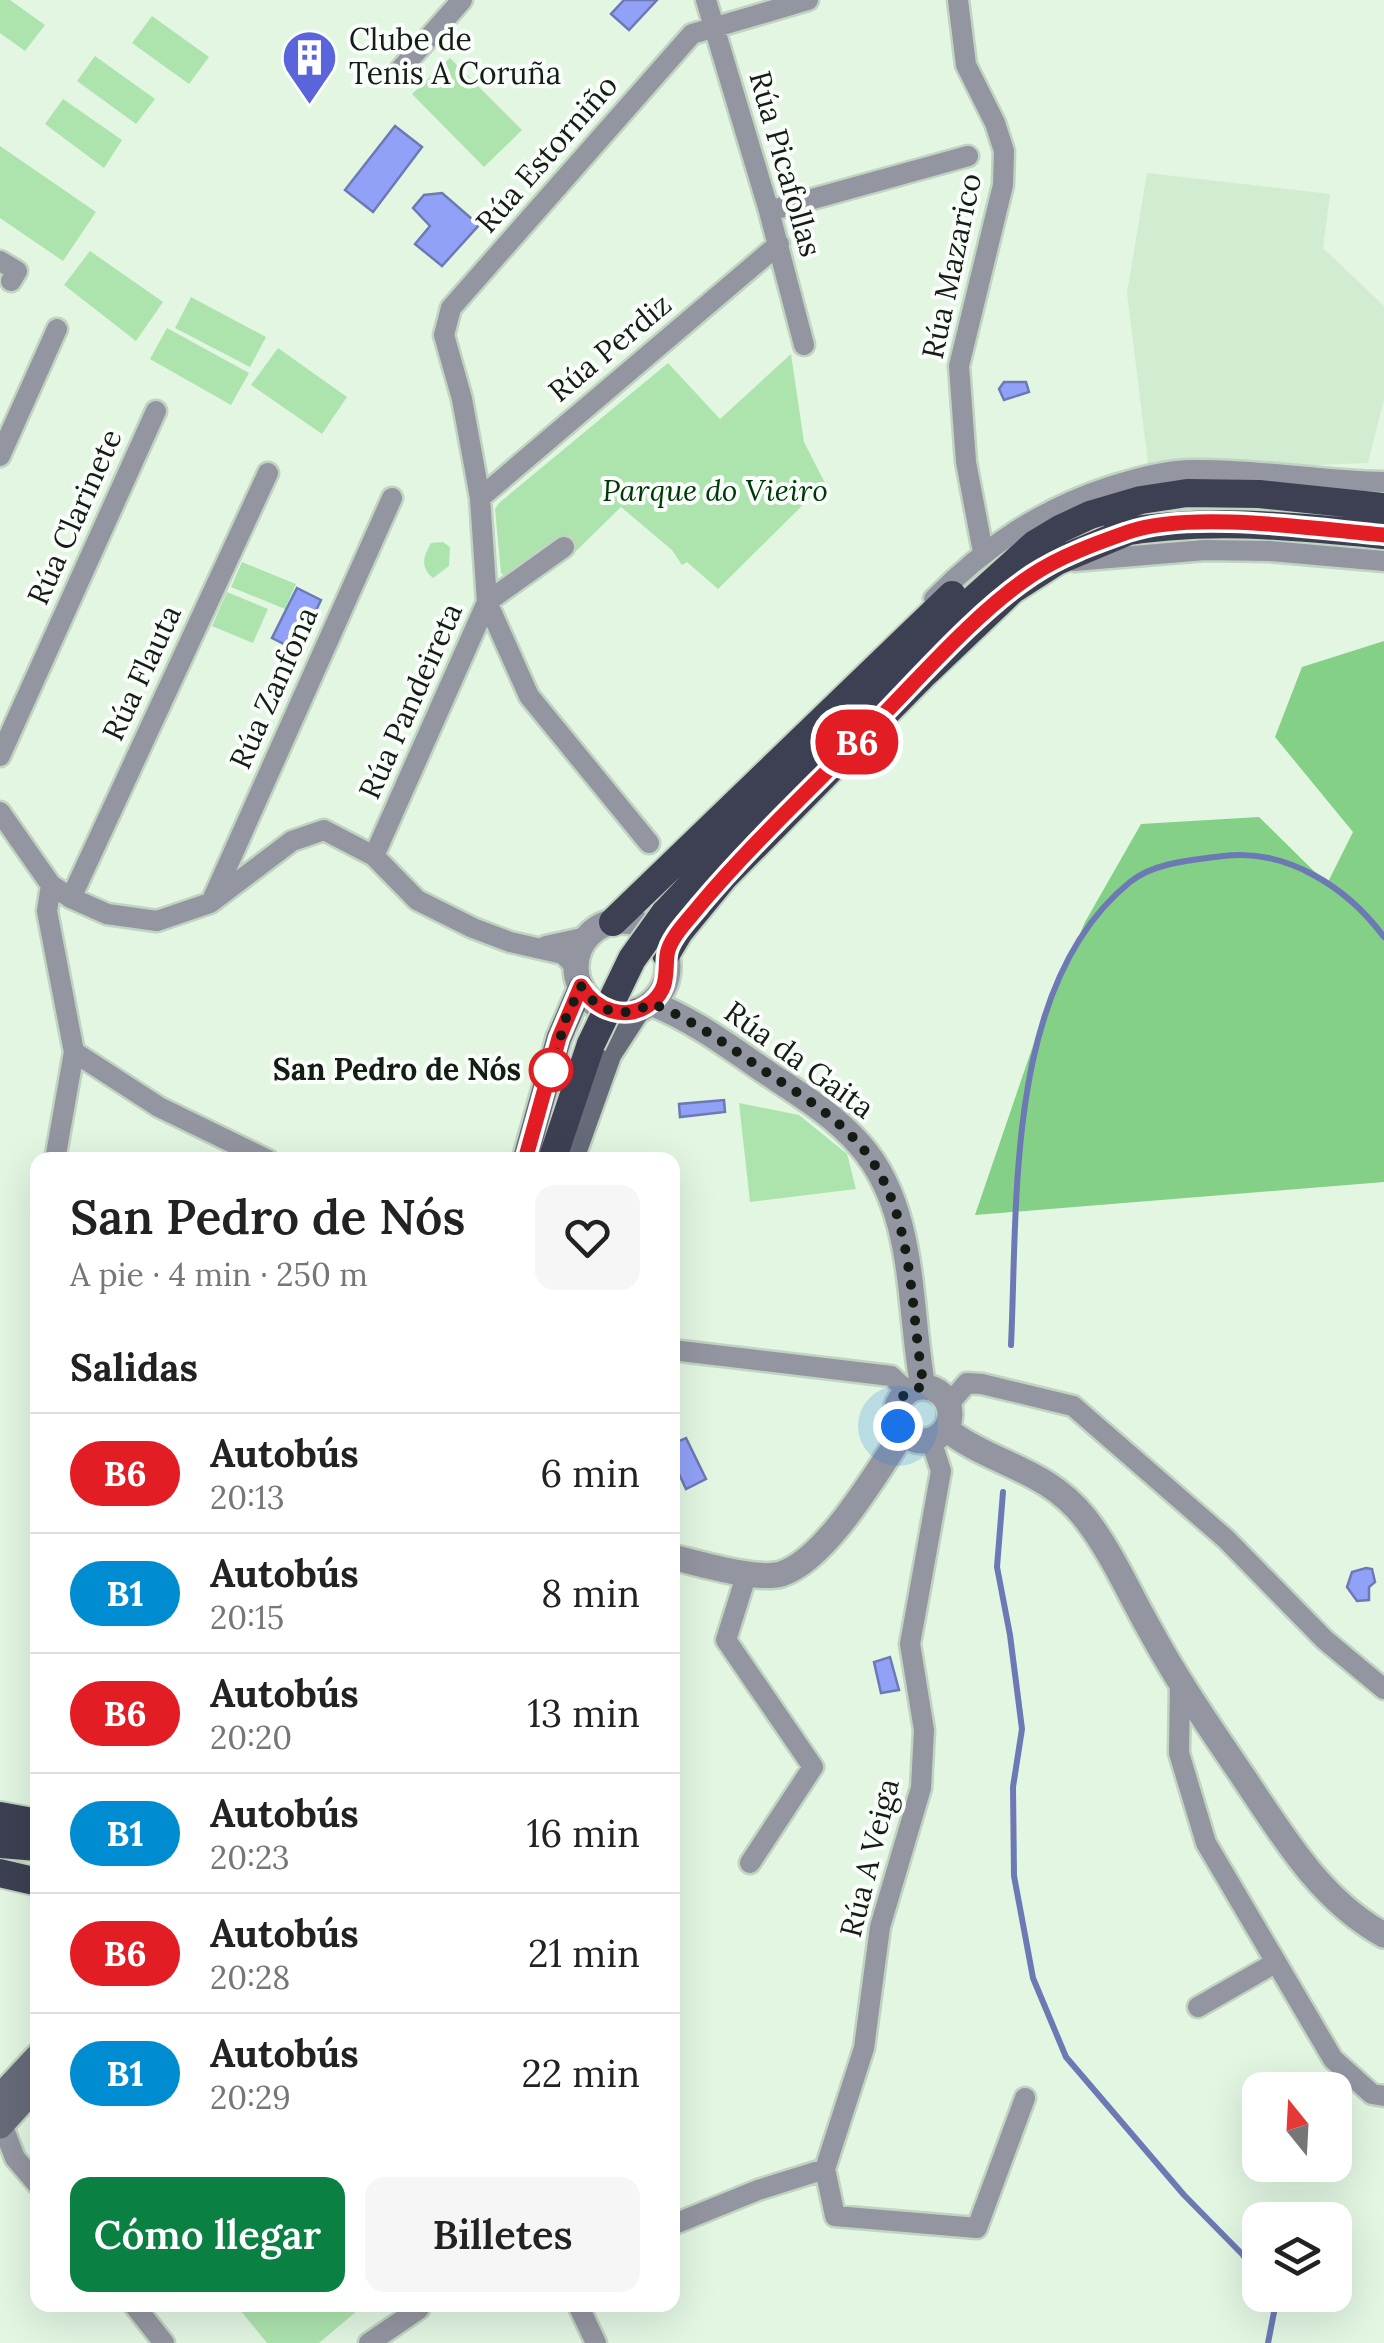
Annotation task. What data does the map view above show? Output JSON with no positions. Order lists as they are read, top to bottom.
{
  "streets": {
    "street": [
      "Rúa Estorniño",
      "Rúa Picafollas",
      "Rúa Mazarico",
      "Rúa Perdiz",
      "Rúa Clarinete",
      "Rúa Flauta",
      "Rúa Zanfona",
      "Rúa Pandeireta",
      "Rúa da Gaita",
      "Rúa A Veiga"
    ]
  },
  "crossings": [
    ["Rúa Estorniño", "Rúa Picafollas"],
    ["Rúa Estorniño", "Rúa Perdiz"],
    ["Rúa Picafollas", "Rúa Perdiz"],
    ["Rúa da Gaita", "Rúa A Veiga"]
  ],
  "parks": ["Parque do Vieiro"],
  "places": {
    "building": ["Clube de Tenis A Coruña"],
    "other": ["San Pedro de Nós"]
  },
  "lines": ["bus line B6"],
  "north": "top",
  "page": {
    "on_map": "B6",
    "heading": [
      ["San Pedro de Nós", "A pie · 4 min · 250 m"],
      "Salidas"
    ],
    "list": [
      {
        "mark": "B6",
        "name": "Autobús",
        "note": "20:13",
        "value": "6 min"
      },
      {
        "mark": "B1",
        "name": "Autobús",
        "note": "20:15",
        "value": "8 min"
      },
      {
        "mark": "B6",
        "name": "Autobús",
        "note": "20:20",
        "value": "13 min"
      },
      {
        "mark": "B1",
        "name": "Autobús",
        "note": "20:23",
        "value": "16 min"
      },
      {
        "mark": "B6",
        "name": "Autobús",
        "note": "20:28",
        "value": "21 min"
      },
      {
        "mark": "B1",
        "name": "Autobús",
        "note": "20:29",
        "value": "22 min"
      }
    ],
    "buttons": ["Cómo llegar", "Billetes"]
  }
}
